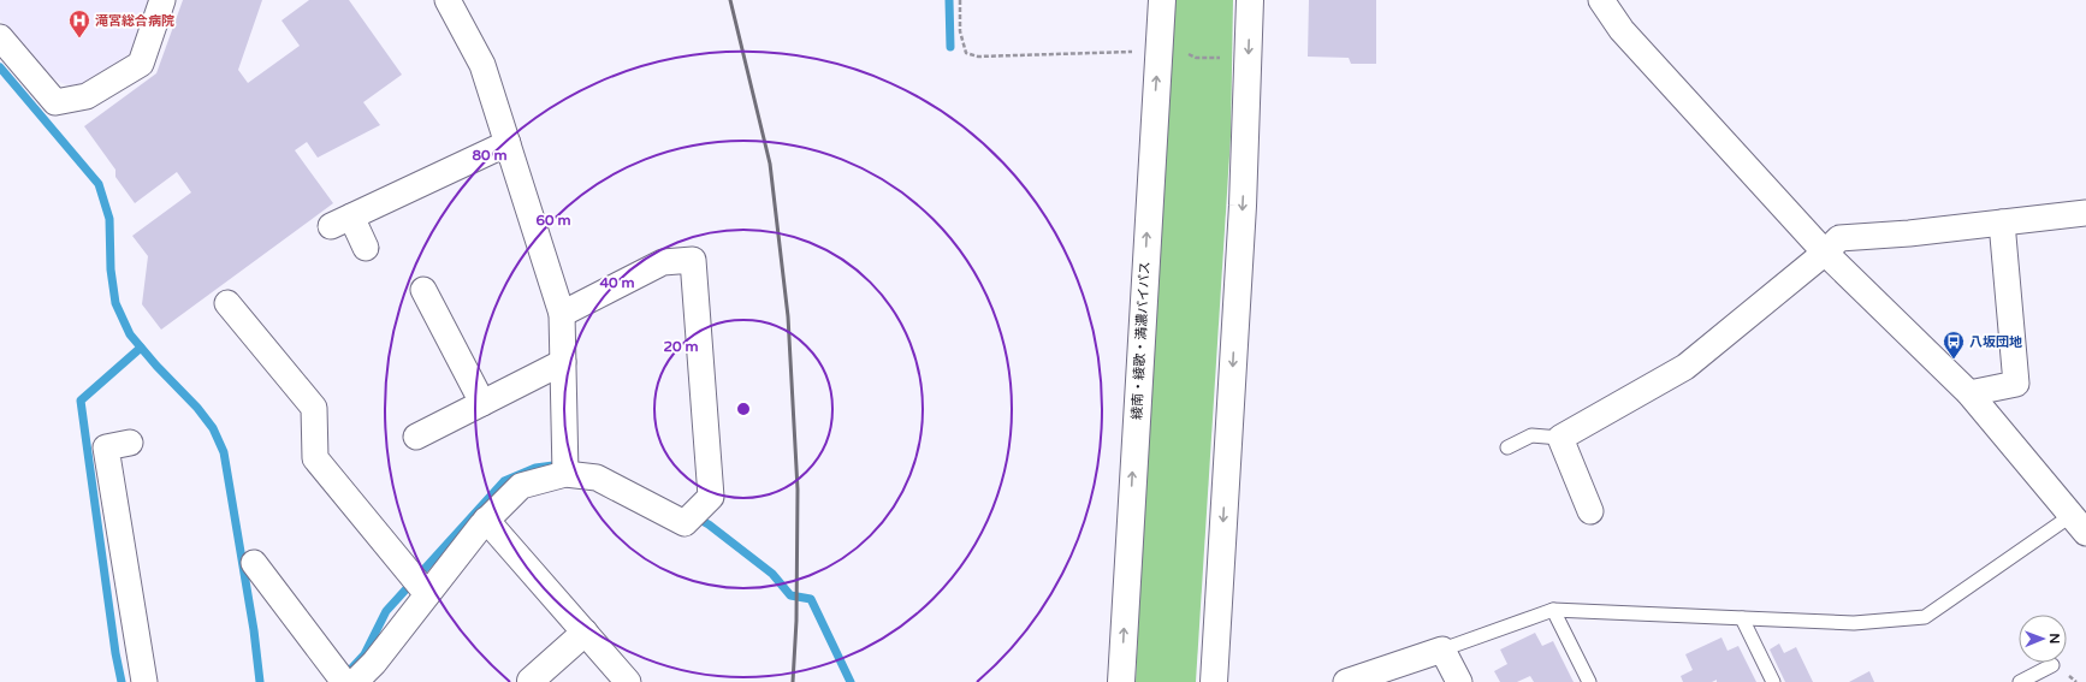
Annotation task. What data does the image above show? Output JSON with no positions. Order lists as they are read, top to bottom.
{
  "streets": {
    "main road": ["綾南・綾歌・満濃バイパス"]
  },
  "places": {
    "hospital": ["滝宮総合病院"],
    "bus stop": ["八坂団地"]
  },
  "north": "right",
  "rings": [
    "80 m",
    "60 m",
    "40 m",
    "20 m"
  ]
}
